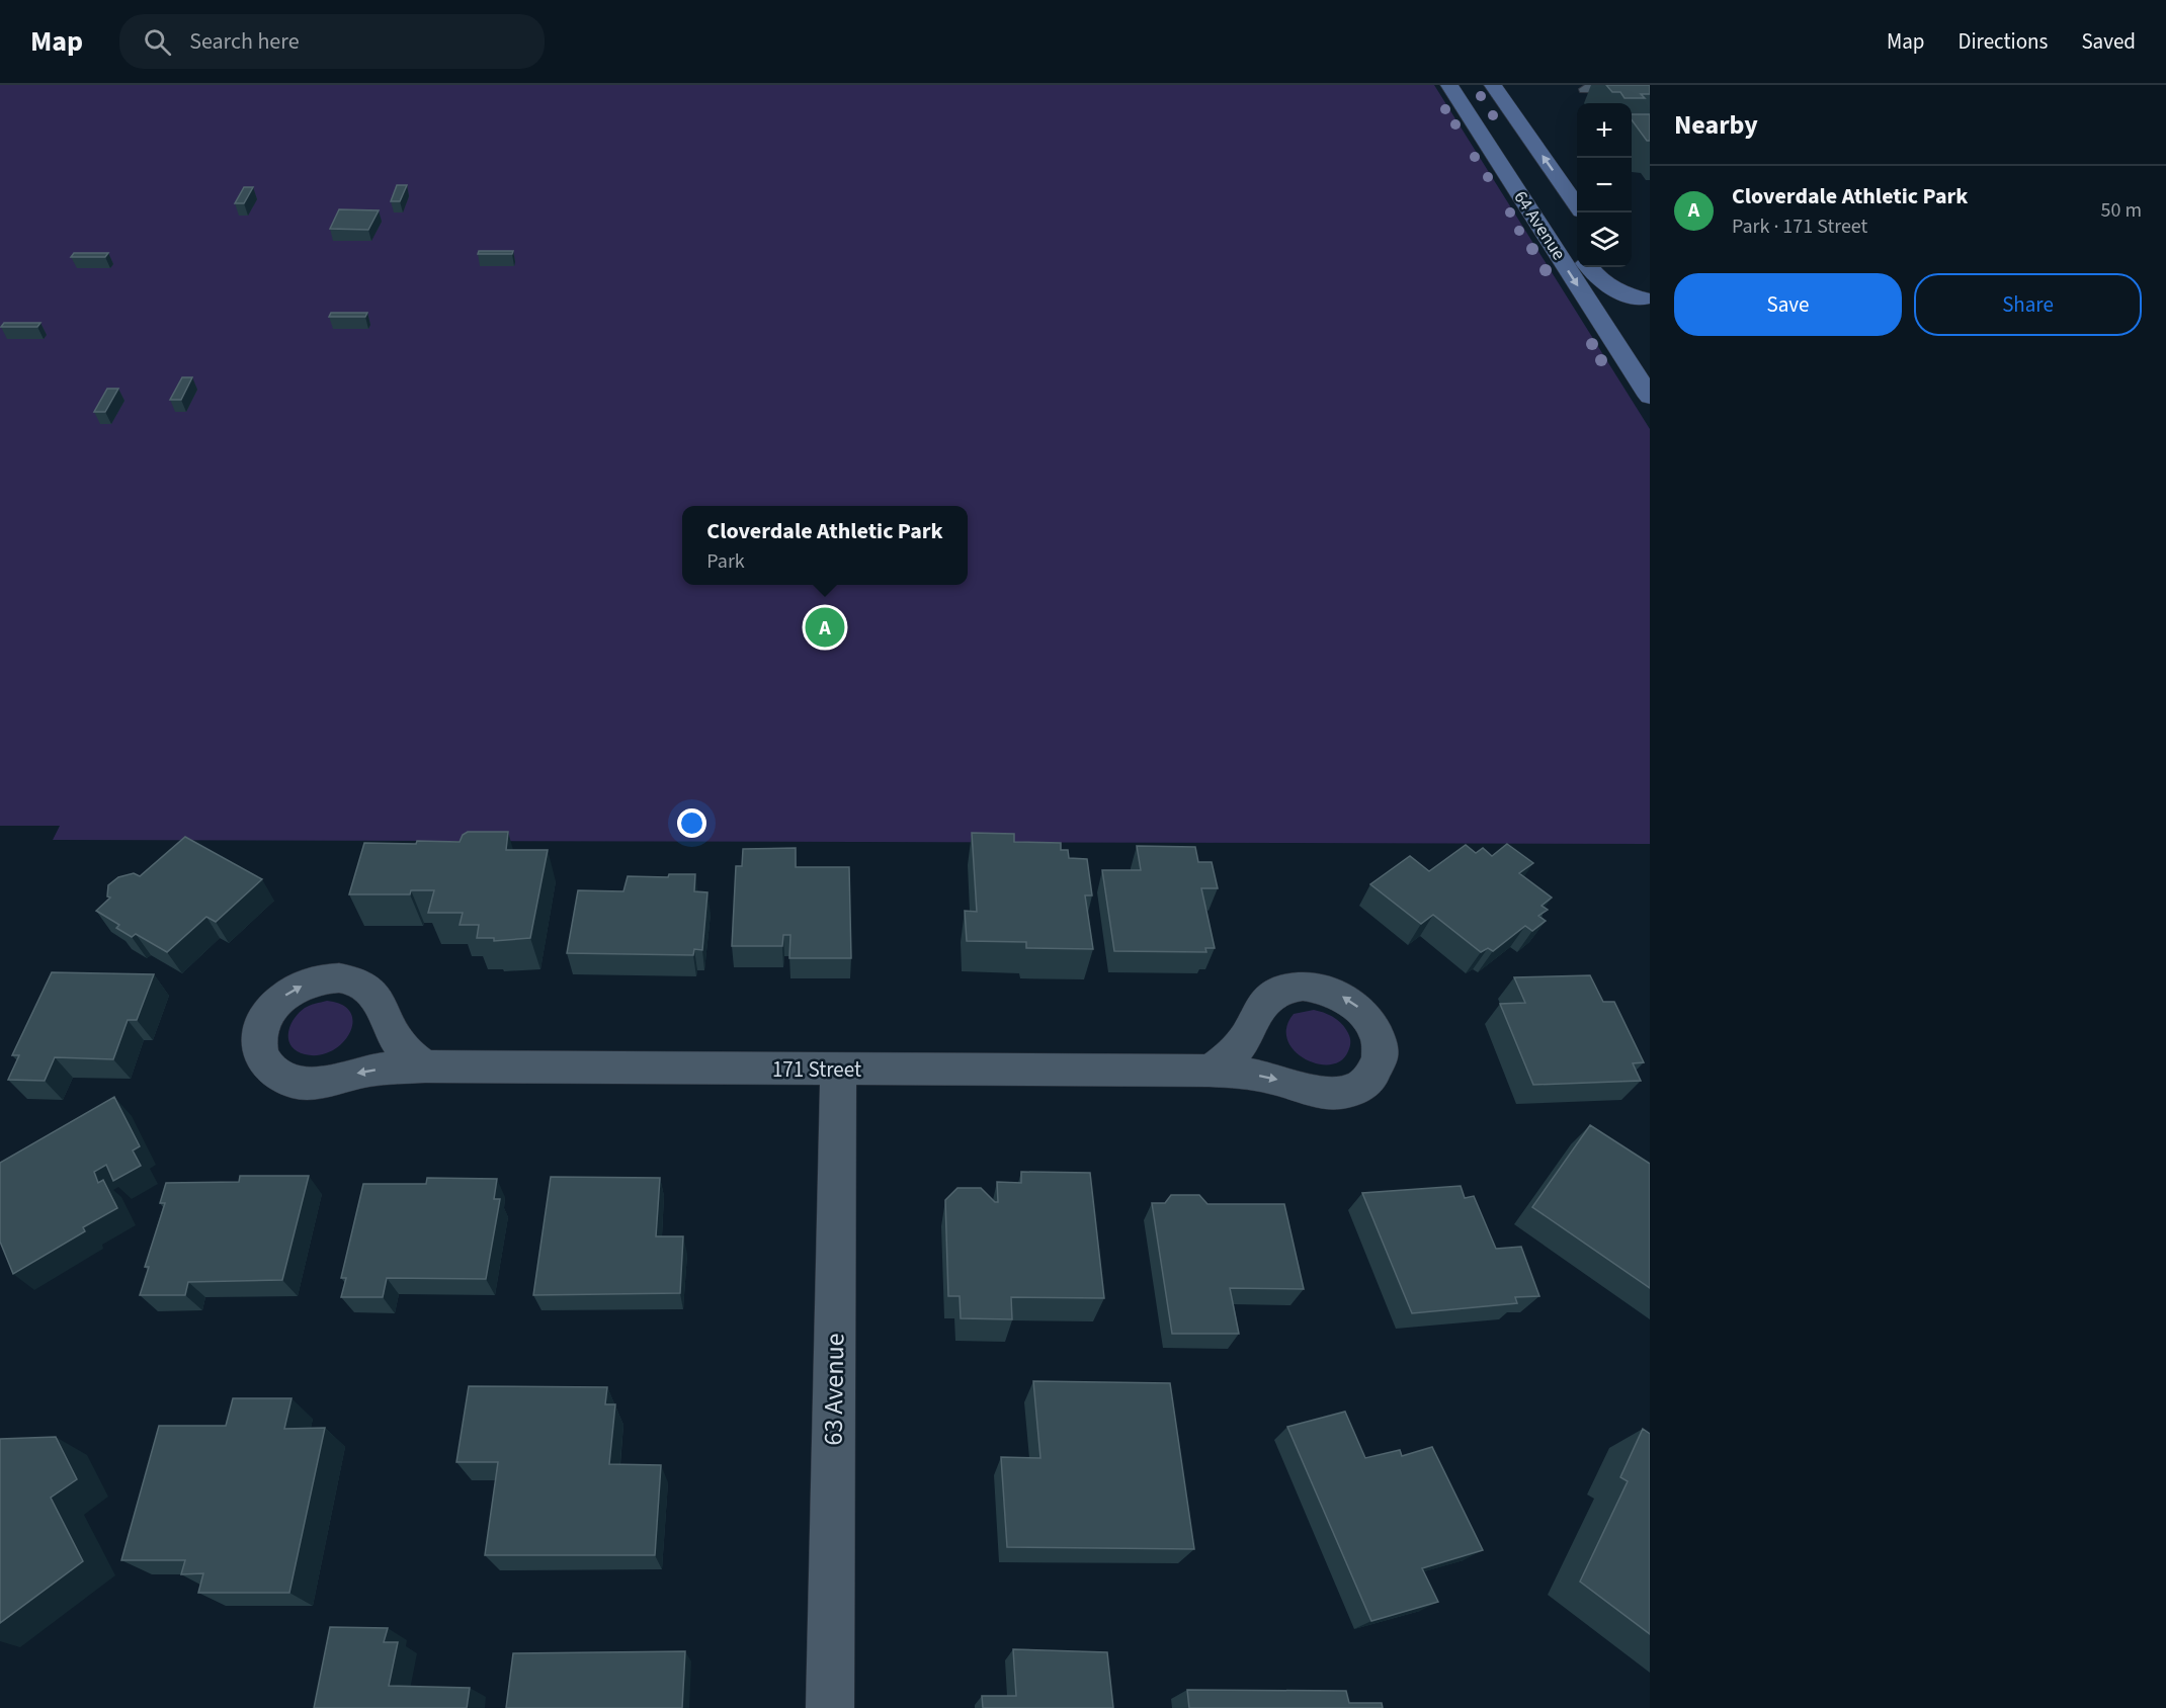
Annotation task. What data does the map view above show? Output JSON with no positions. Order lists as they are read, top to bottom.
{
  "streets": {
    "main road": ["64 Avenue"],
    "street": ["171 Street", "63 Avenue"]
  },
  "crossings": [
    ["171 Street", "63 Avenue"]
  ],
  "page": {
    "header": "Map",
    "search": "Search here",
    "nav": ["Map", "Directions", "Saved"],
    "heading": "Nearby",
    "map_buttons": ["+", "−"],
    "list": [
      {
        "mark": "A",
        "name": "Cloverdale Athletic Park",
        "note": "Park · 171 Street",
        "value": "50 m"
      }
    ],
    "buttons": ["Save", "Share"],
    "popup": ["Cloverdale Athletic Park", "Park"],
    "pins": "A"
  }
}
